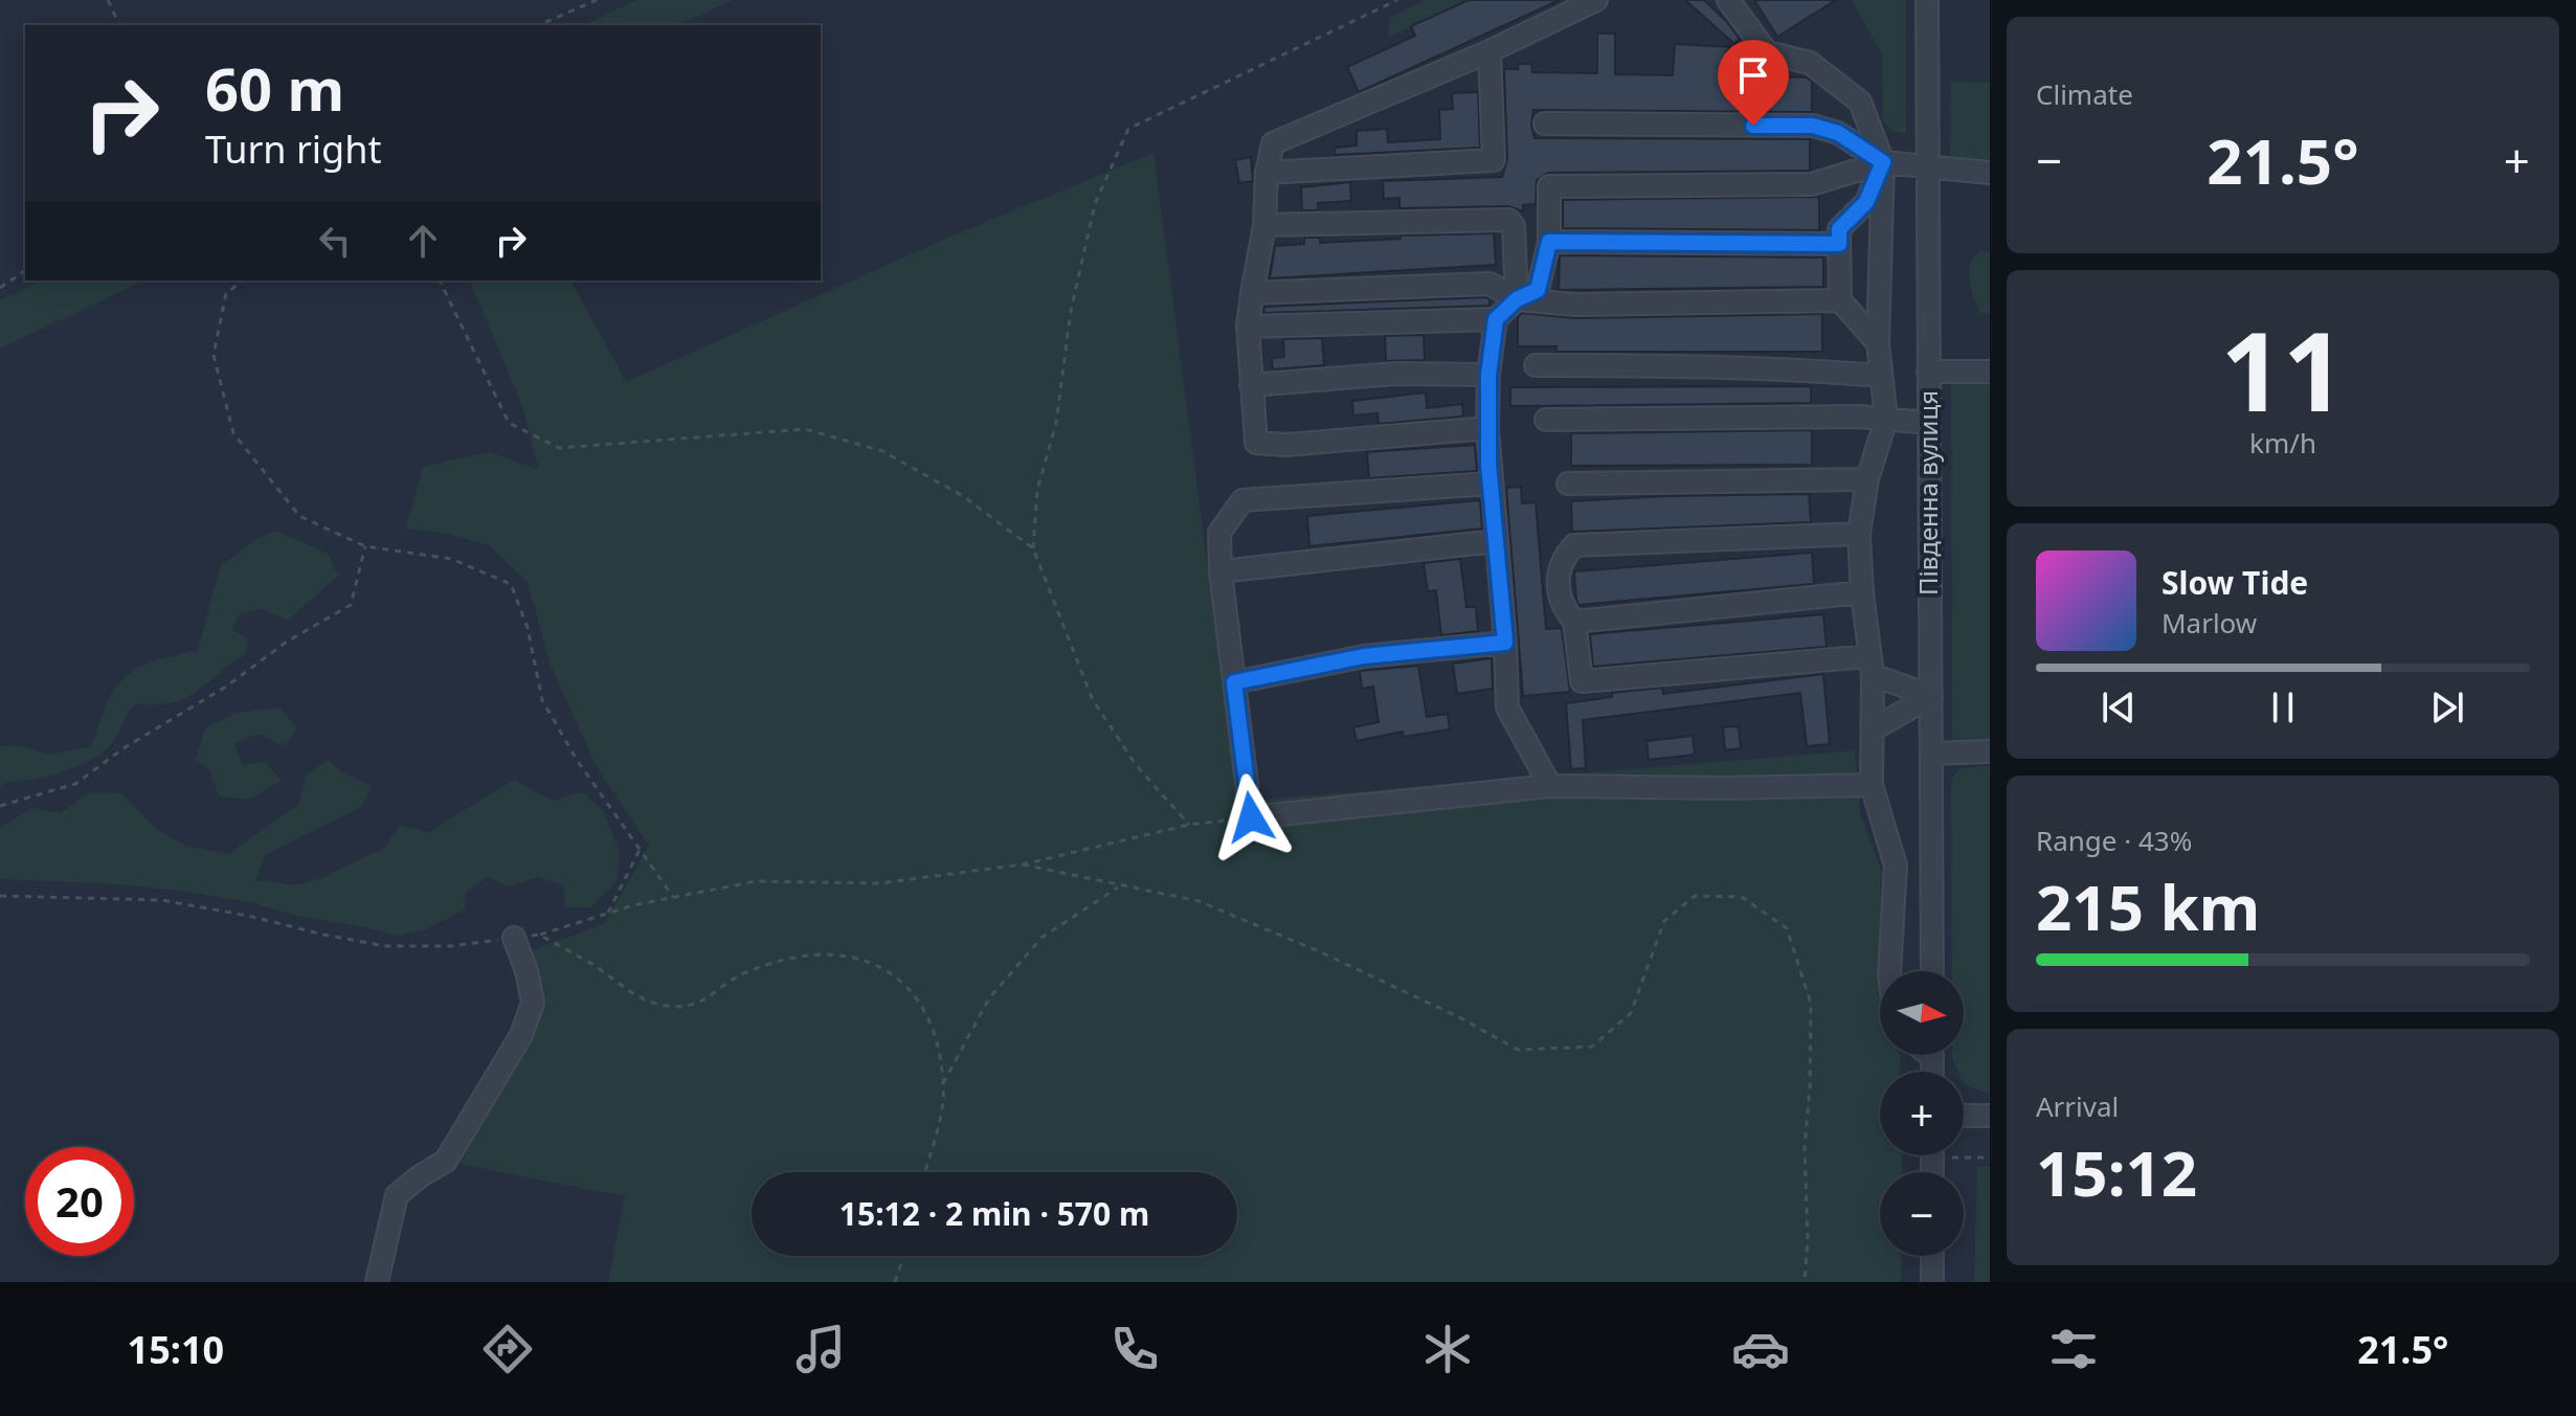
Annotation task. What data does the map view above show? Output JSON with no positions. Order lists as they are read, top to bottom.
{
  "streets": {
    "street": ["Південна вулиця"]
  },
  "north": "right",
  "page": {
    "tile": [
      "Climate",
      ["11", "km/h"],
      ["Range · 43%", "215 km"],
      ["Arrival", "15:12"]
    ],
    "turn": ["60 m", "Turn right"],
    "heat": ["−", "21.5°", "+"],
    "song": ["Slow Tide", "Marlow"],
    "map_buttons": ["+", "−"],
    "limit": "20",
    "trip": "15:12 · 2 min · 570 m",
    "tabs": ["15:10", "21.5°"]
  }
}
